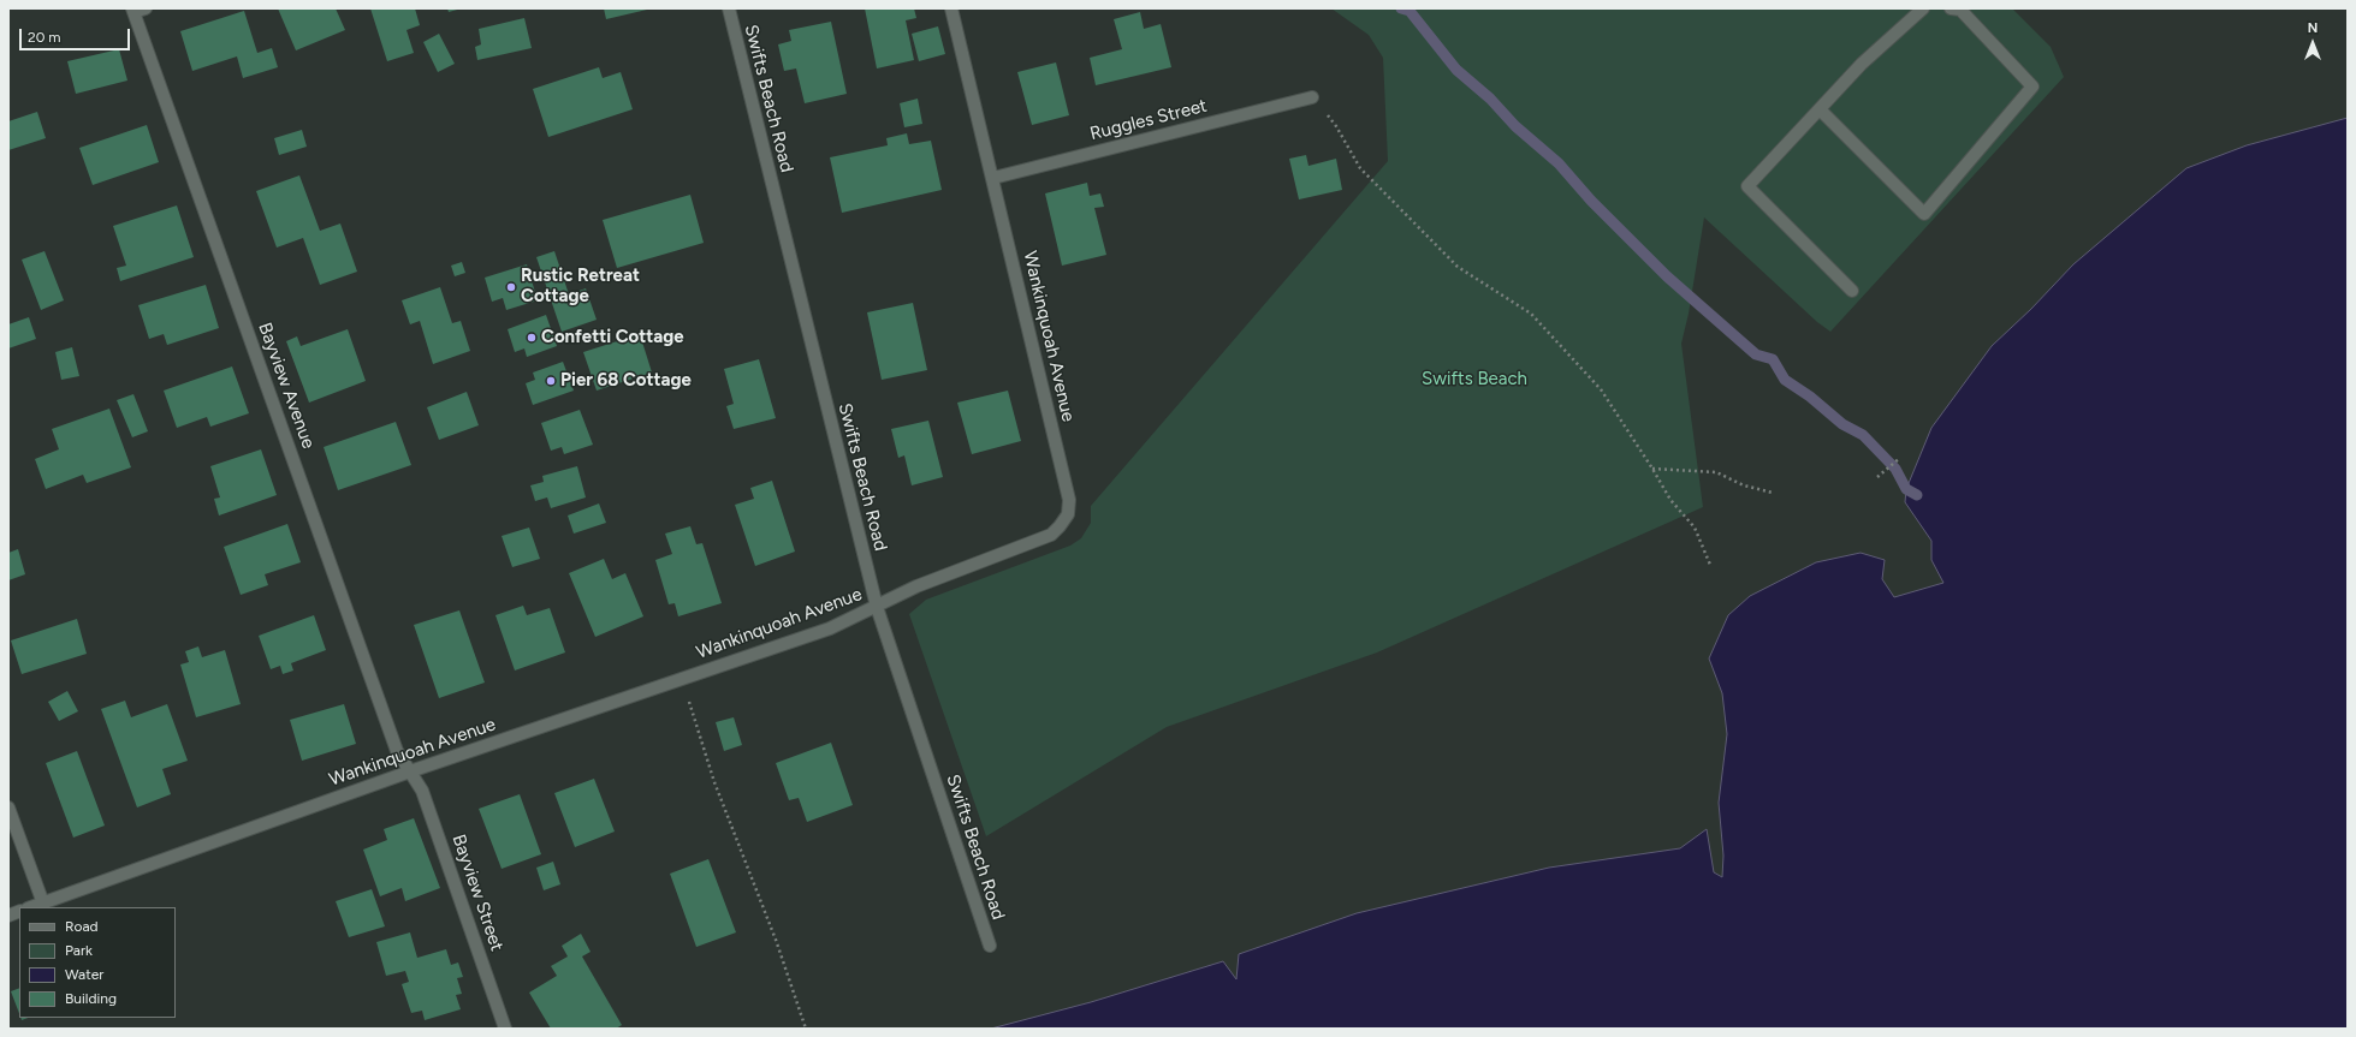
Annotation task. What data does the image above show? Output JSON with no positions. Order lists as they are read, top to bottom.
{
  "streets": {
    "street": [
      "Swifts Beach Road",
      "Ruggles Street",
      "Wankinquoah Avenue",
      "Bayview Avenue",
      "Bayview Street"
    ]
  },
  "crossings": [
    ["Swifts Beach Road", "Wankinquoah Avenue"],
    ["Ruggles Street", "Wankinquoah Avenue"],
    ["Wankinquoah Avenue", "Bayview Avenue"],
    ["Wankinquoah Avenue", "Bayview Street"],
    ["Bayview Avenue", "Bayview Street"]
  ],
  "parks": ["Swifts Beach"],
  "places": ["Rustic Retreat Cottage", "Confetti Cottage", "Pier 68 Cottage"],
  "legend": [
    "Road",
    "Park",
    "Water",
    "Building"
  ],
  "scale_bar": "20 m",
  "north": "top"
}
